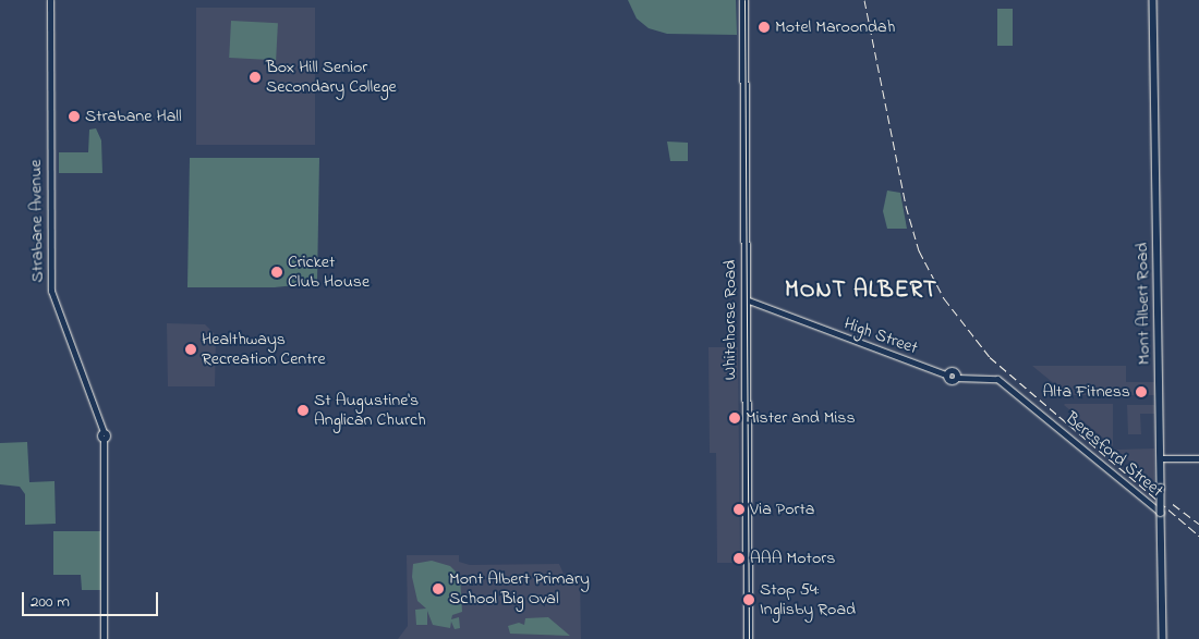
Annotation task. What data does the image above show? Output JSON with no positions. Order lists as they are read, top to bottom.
{
  "streets": {
    "main road": ["Mont Albert Road", "Whitehorse Road"],
    "street": ["Strabane Avenue", "High Street", "Beresford Street"]
  },
  "crossings": [
    ["Mont Albert Road", "Beresford Street"],
    ["Whitehorse Road", "High Street"],
    ["High Street", "Beresford Street"]
  ],
  "districts": ["MONT ALBERT"],
  "places": [
    "Motel Maroondah",
    "Box Hill Senior Secondary College",
    "Strabane Hall",
    "Cricket Club House",
    "Healthways Recreation Centre",
    "Alta Fitness",
    "St Augustine's Anglican Church",
    "Mister and Miss",
    "Via Porta",
    "AAA Motors",
    "Mont Albert Primary School Big Oval",
    "Stop 54: Inglisby Road"
  ],
  "scale_bar": "200 m"
}
